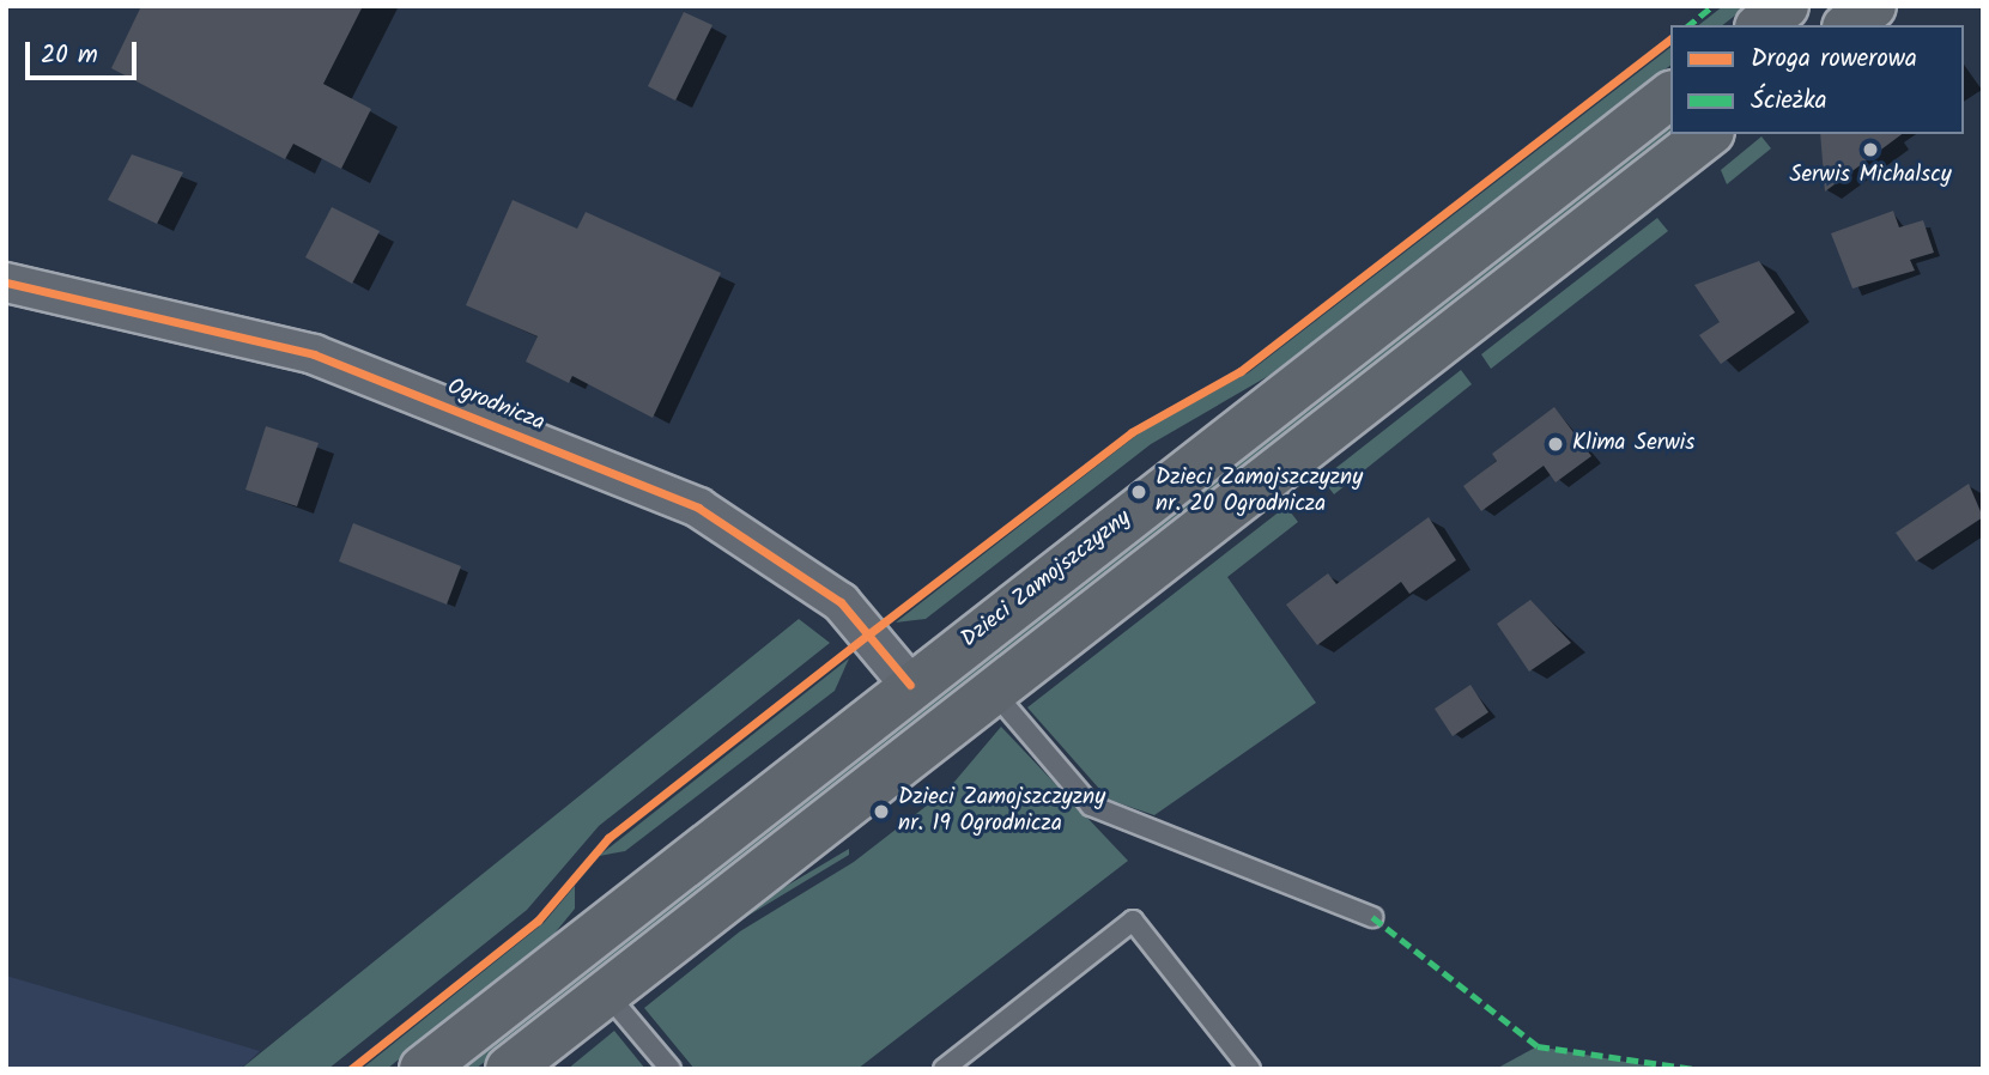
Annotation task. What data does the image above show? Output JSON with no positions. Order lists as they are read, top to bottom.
{
  "streets": {
    "main road": ["Dzieci Zamojszczyzny"],
    "street": ["Ogrodnicza"]
  },
  "crossings": [
    ["Ogrodnicza", "Dzieci Zamojszczyzny"]
  ],
  "places": [
    "Serwis Michalscy",
    "Klima Serwis",
    "Dzieci Zamojszczyzny nr. 20 Ogrodnicza",
    "Dzieci Zamojszczyzny nr. 19 Ogrodnicza"
  ],
  "legend": ["Droga rowerowa", "Ścieżka"],
  "scale_bar": "20 m"
}
